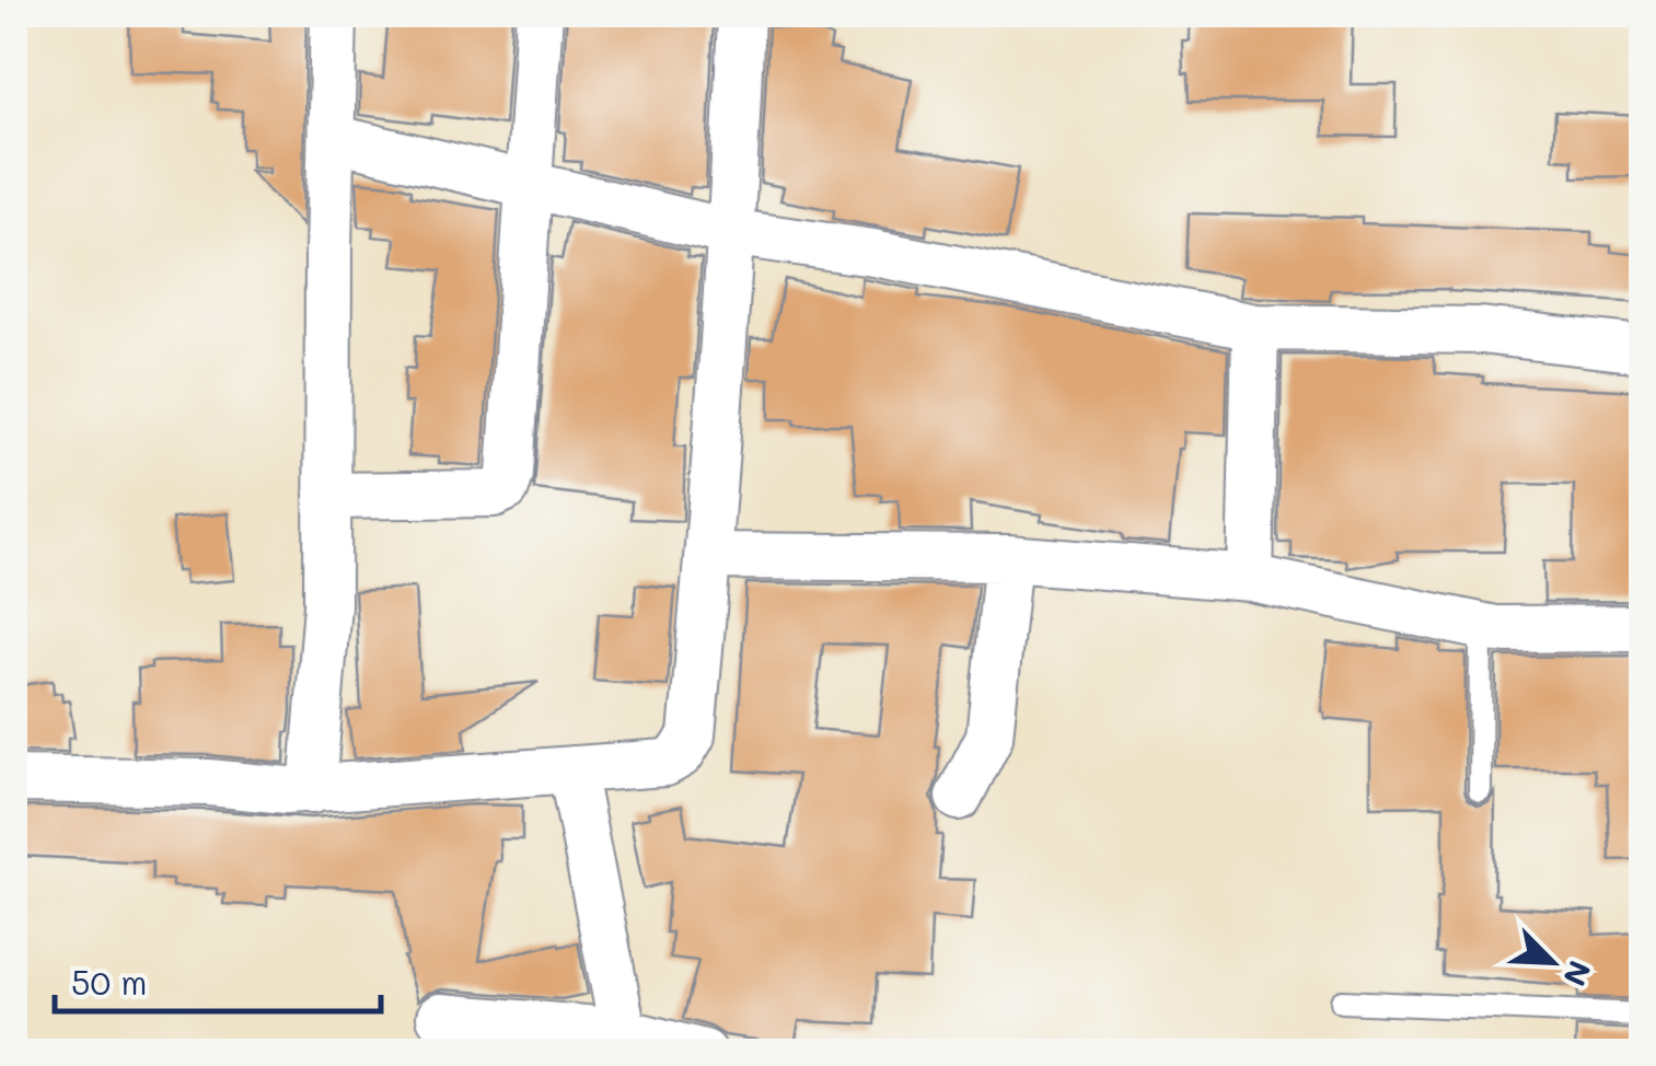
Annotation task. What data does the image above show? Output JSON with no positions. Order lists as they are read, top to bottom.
{
  "scale_bar": "50 m",
  "north": "bottom right"
}
